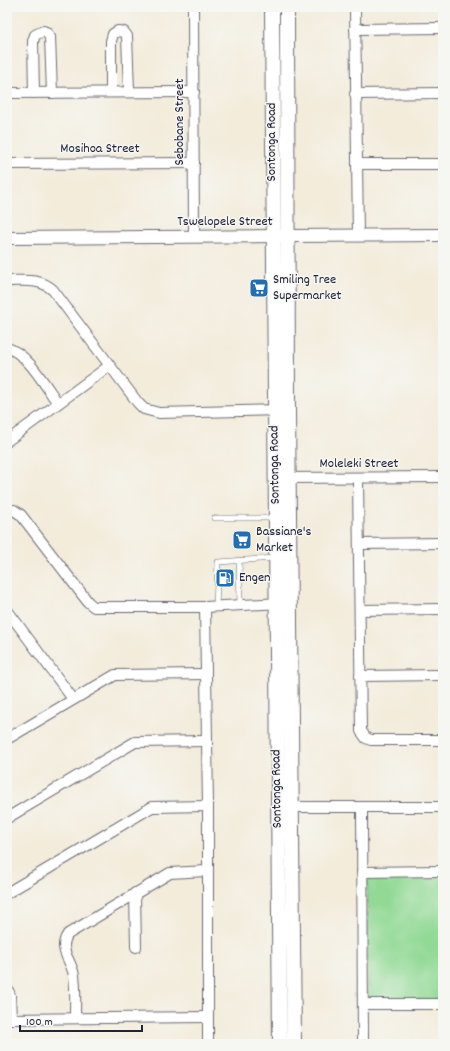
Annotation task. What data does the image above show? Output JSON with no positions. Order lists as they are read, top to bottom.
{
  "streets": {
    "main road": ["Sontonga Road"],
    "street": [
      "Sebobane Street",
      "Mosihoa Street",
      "Tswelopele Street",
      "Moleleki Street"
    ]
  },
  "crossings": [
    ["Sebobane Street", "Mosihoa Street"],
    ["Sebobane Street", "Tswelopele Street"],
    ["Sontonga Road", "Tswelopele Street"],
    ["Sontonga Road", "Moleleki Street"]
  ],
  "places": {
    "supermarket": ["Smiling Tree Supermarket", "Bassiane's Market"],
    "fuel station": ["Engen"]
  },
  "scale_bar": "100 m"
}
